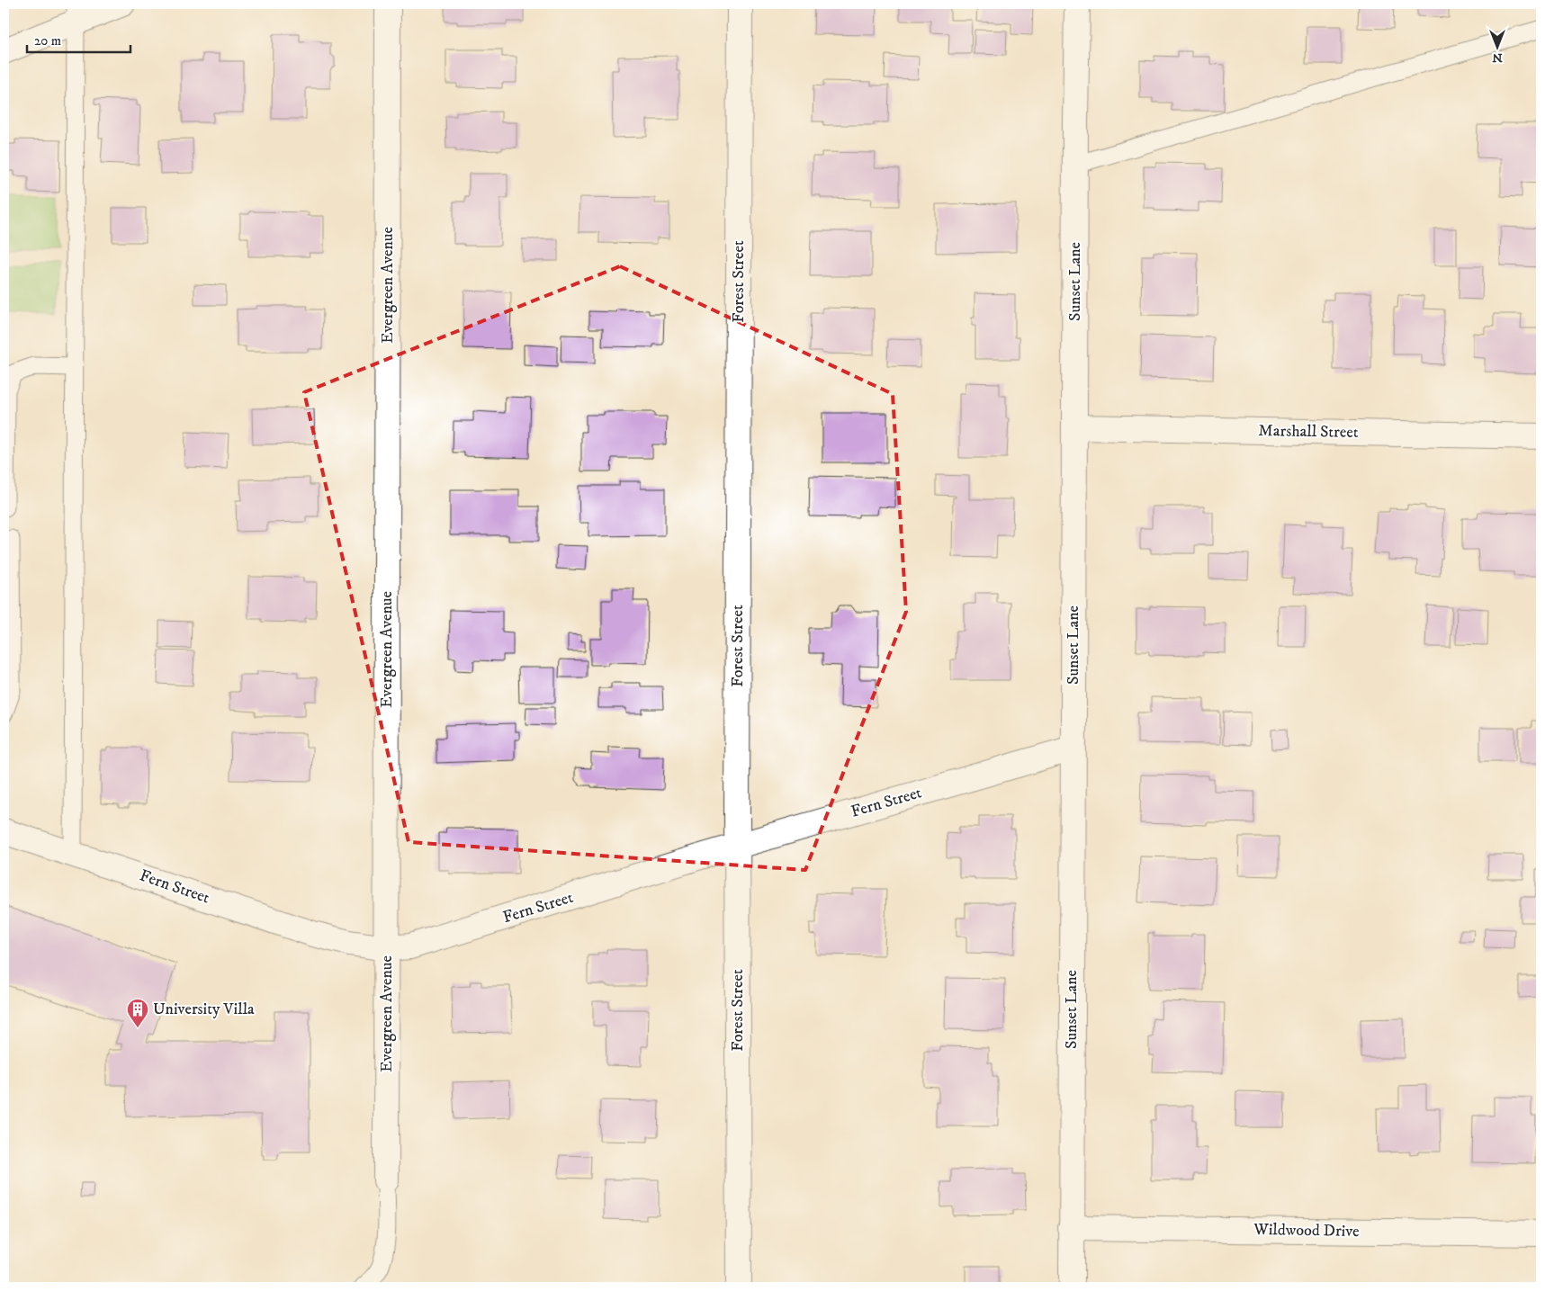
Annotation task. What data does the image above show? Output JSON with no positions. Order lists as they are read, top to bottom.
{
  "streets": {
    "street": [
      "Forest Street",
      "Sunset Lane",
      "Evergreen Avenue",
      "Marshall Street",
      "Fern Street",
      "Wildwood Drive"
    ]
  },
  "crossings": [
    ["Forest Street", "Fern Street"],
    ["Sunset Lane", "Marshall Street"],
    ["Sunset Lane", "Fern Street"],
    ["Sunset Lane", "Wildwood Drive"],
    ["Evergreen Avenue", "Fern Street"]
  ],
  "places": {
    "building": ["University Villa"]
  },
  "scale_bar": "20 m",
  "north": "bottom"
}
